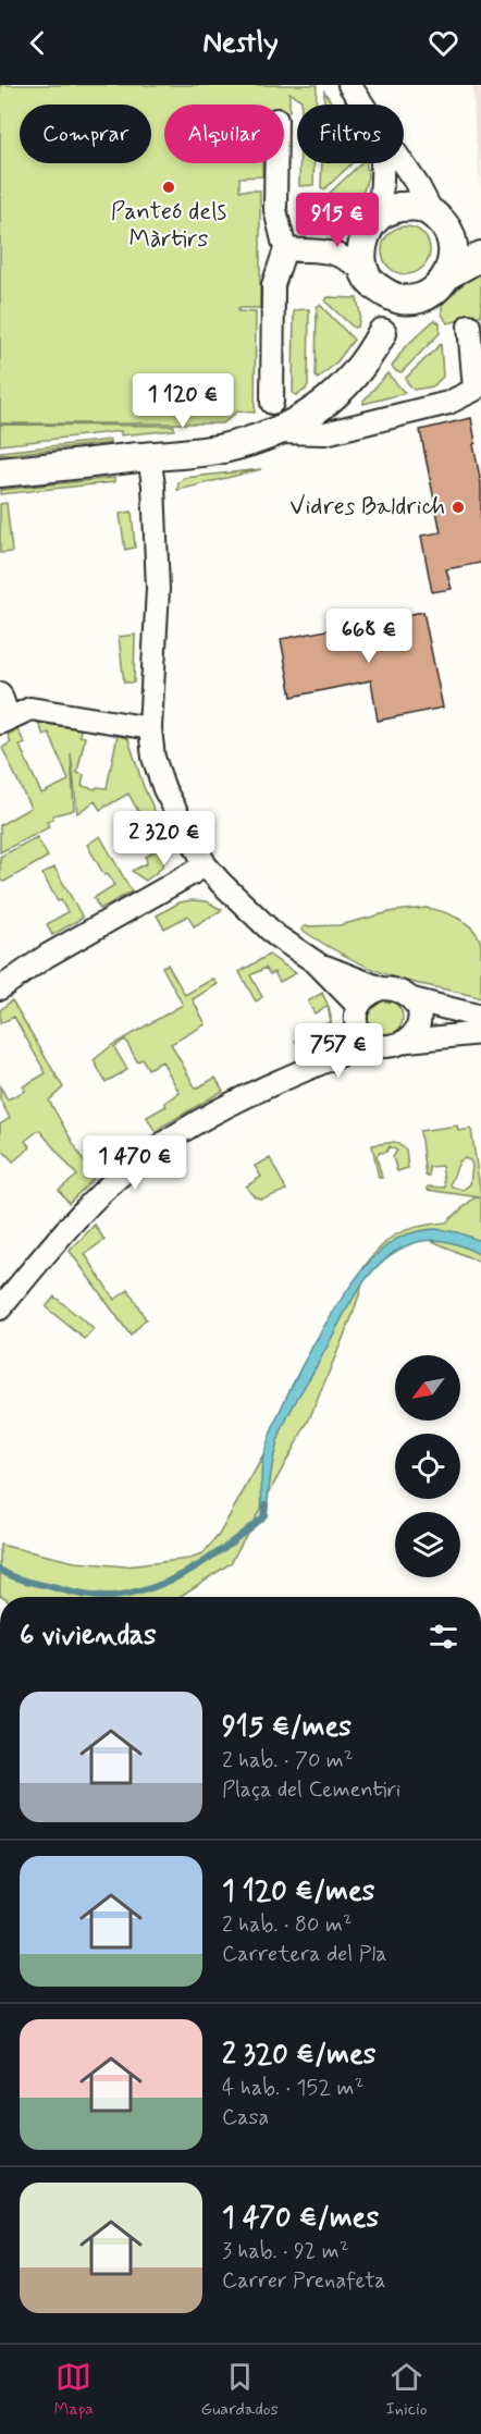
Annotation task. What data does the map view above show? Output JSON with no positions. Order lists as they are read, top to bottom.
{
  "places": ["Panteó dels Màrtirs", "Vidres Baldrich"],
  "north": "bottom left",
  "page": {
    "header": "Nestly",
    "chip": ["Comprar", "Alquilar", "Filtros"],
    "price": [
      "915 €",
      "1 120 €",
      "668 €",
      "2 320 €",
      "757 €",
      "1 470 €"
    ],
    "heading": "6 viviendas",
    "list": [
      {
        "name": "915 €/mes",
        "note": "2 hab. · 70 m² · Plaça del Cementiri"
      },
      {
        "name": "1 120 €/mes",
        "note": "2 hab. · 80 m² · Carretera del Pla"
      },
      {
        "name": "2 320 €/mes",
        "note": "4 hab. · 152 m² · Casa"
      },
      {
        "name": "1 470 €/mes",
        "note": "3 hab. · 92 m² · Carrer Prenafeta"
      }
    ],
    "tabs": ["Mapa", "Guardados", "Inicio"]
  }
}
